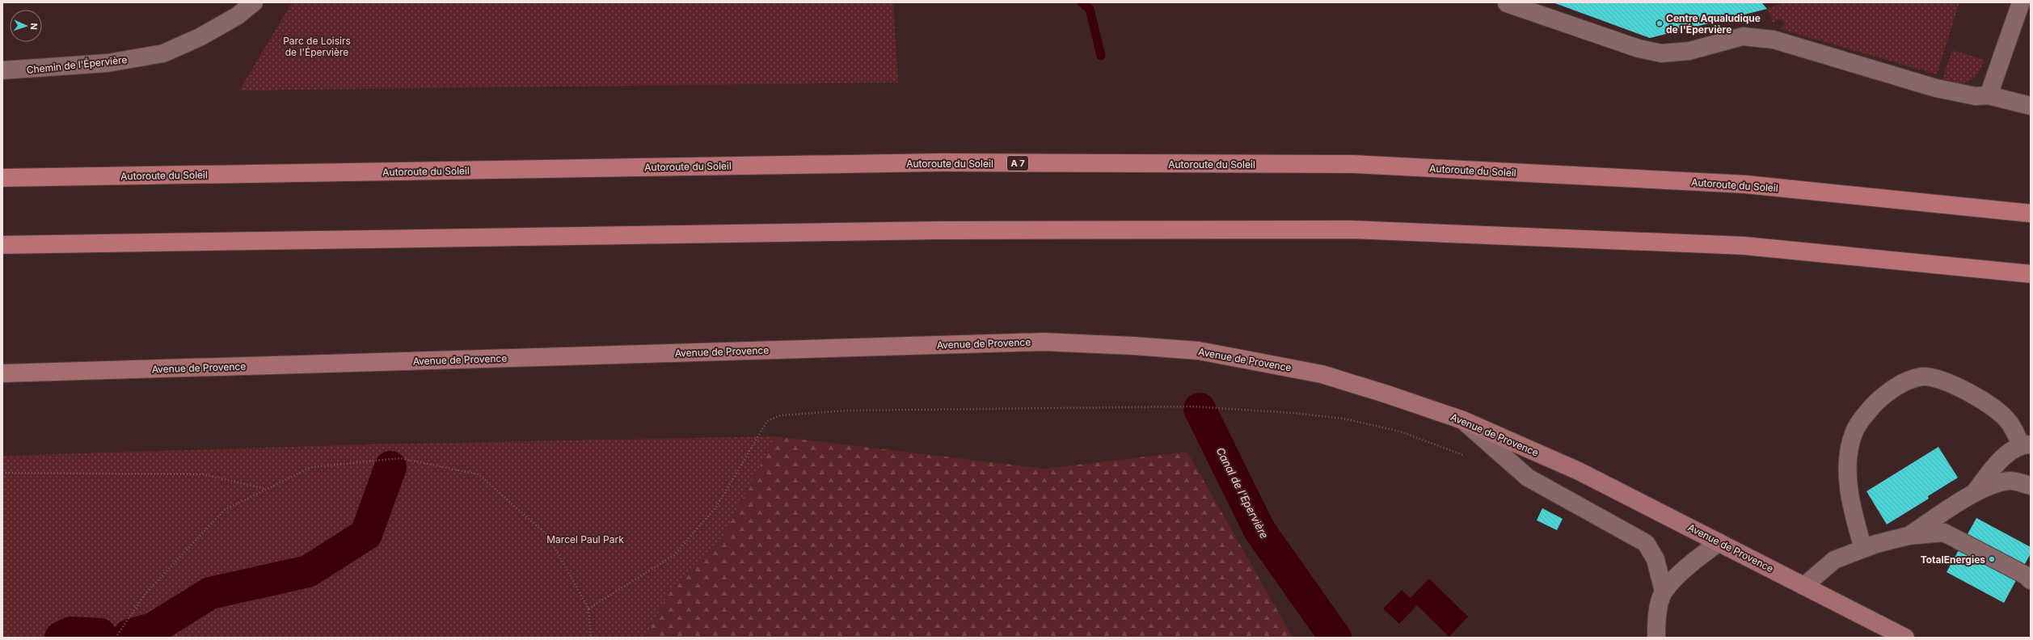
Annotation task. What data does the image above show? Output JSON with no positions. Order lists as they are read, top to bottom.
{
  "streets": {
    "highway": ["Autoroute du Soleil", "A 7"],
    "main road": ["Avenue de Provence"],
    "street": ["Chemin de l'Épervière"]
  },
  "water": ["Canal de l'Epervière"],
  "parks": ["Parc de Loisirs de l'Épervière", "Marcel Paul Park"],
  "places": ["Centre Aqualudique de l'Épervière", "TotalEnergies"],
  "north": "right"
}
